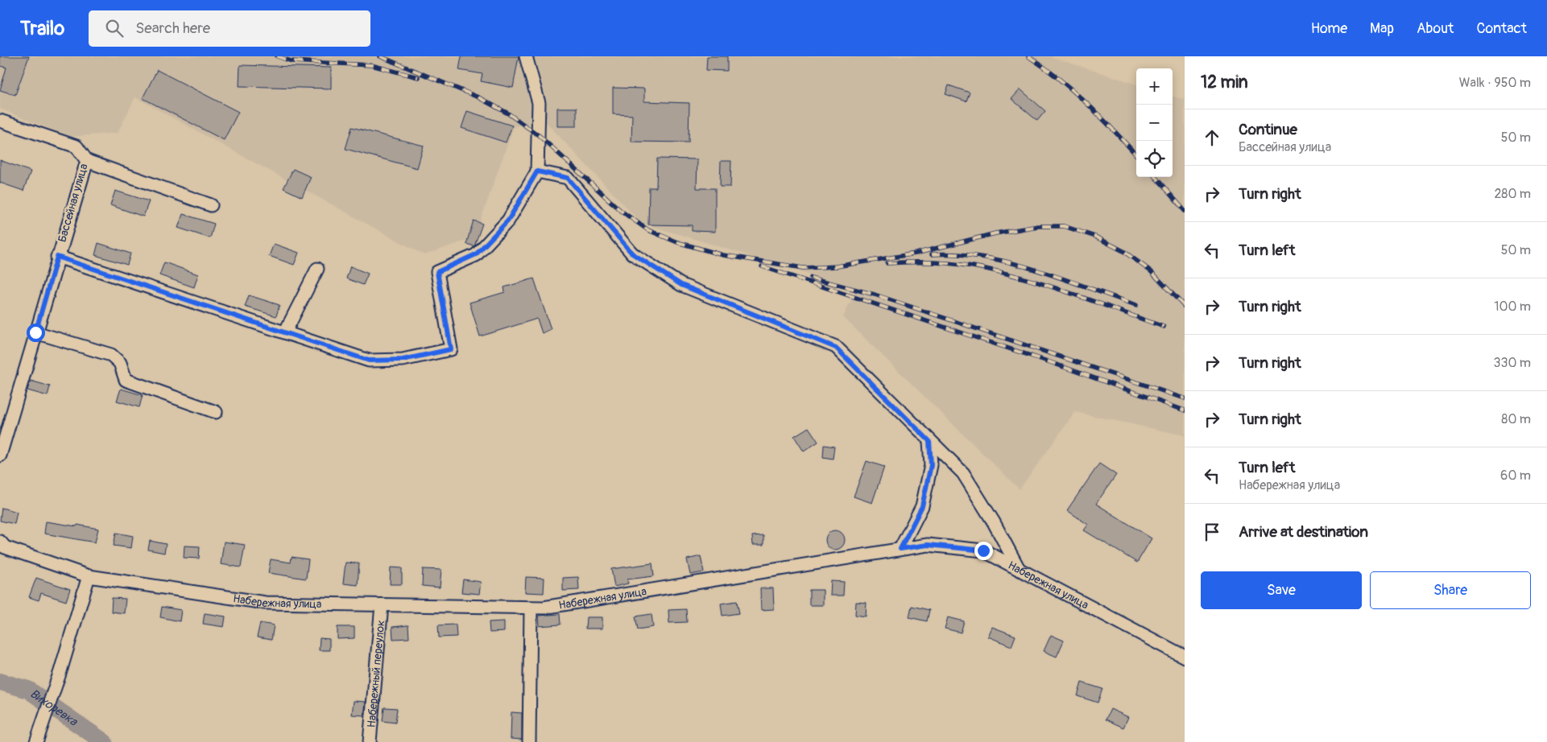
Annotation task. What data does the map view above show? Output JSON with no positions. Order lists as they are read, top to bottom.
{
  "streets": {
    "street": ["Бассейная улица", "Набережная улица", "Набережный переулок"]
  },
  "crossings": [
    ["Набережная улица", "Набережный переулок"]
  ],
  "water": ["Вихоревка"],
  "page": {
    "header": "Trailo",
    "search": "Search here",
    "nav": [
      "Home",
      "Map",
      "About",
      "Contact"
    ],
    "heading": ["12 min", "Walk · 950 m"],
    "map_buttons": ["+", "−"],
    "list": [
      ["Continue", "Бассейная улица", "50 m"],
      ["Turn right", "280 m"],
      ["Turn left", "50 m"],
      ["Turn right", "100 m"],
      ["Turn right", "330 m"],
      ["Turn right", "80 m"],
      ["Turn left", "Набережная улица", "60 m"],
      "Arrive at destination"
    ],
    "buttons": ["Save", "Share"]
  }
}
